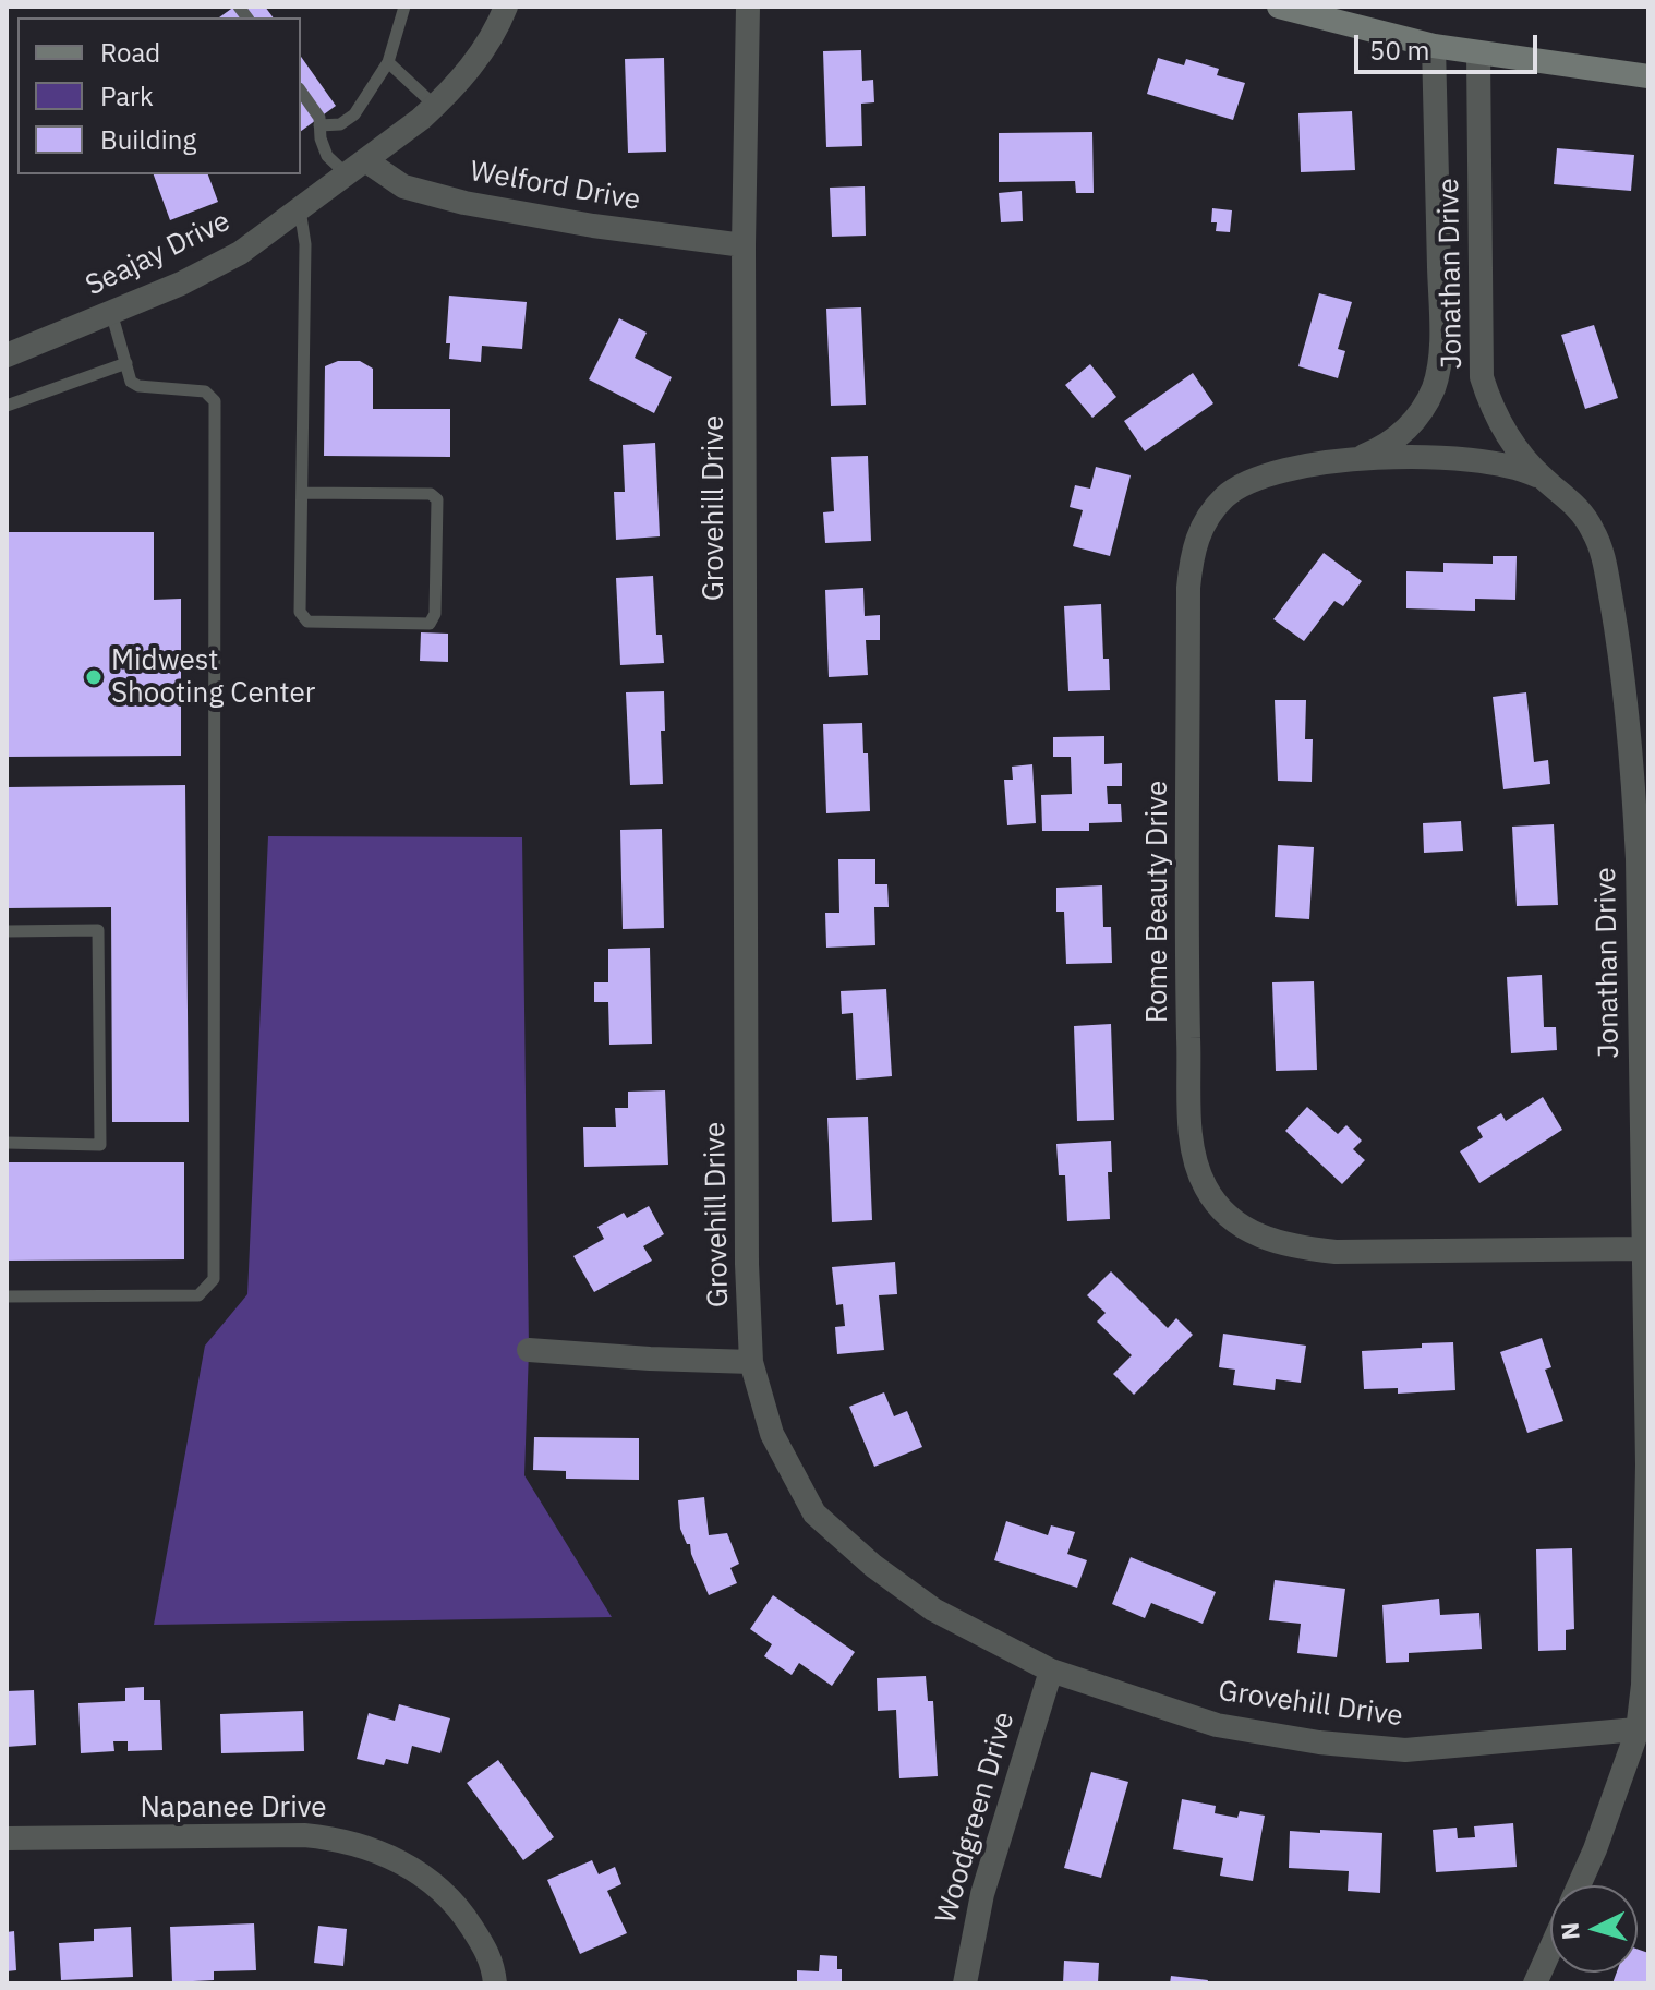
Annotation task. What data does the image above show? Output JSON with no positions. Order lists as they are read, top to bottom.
{
  "streets": {
    "street": [
      "Welford Drive",
      "Seajay Drive",
      "Jonathan Drive",
      "Grovehill Drive",
      "Rome Beauty Drive",
      "Napanee Drive",
      "Woodgreen Drive"
    ]
  },
  "crossings": [
    ["Welford Drive", "Seajay Drive"],
    ["Welford Drive", "Grovehill Drive"],
    ["Jonathan Drive", "Grovehill Drive"],
    ["Jonathan Drive", "Rome Beauty Drive"],
    ["Grovehill Drive", "Woodgreen Drive"]
  ],
  "places": ["Midwest Shooting Center"],
  "legend": ["Road", "Park", "Building"],
  "scale_bar": "50 m",
  "north": "left"
}
